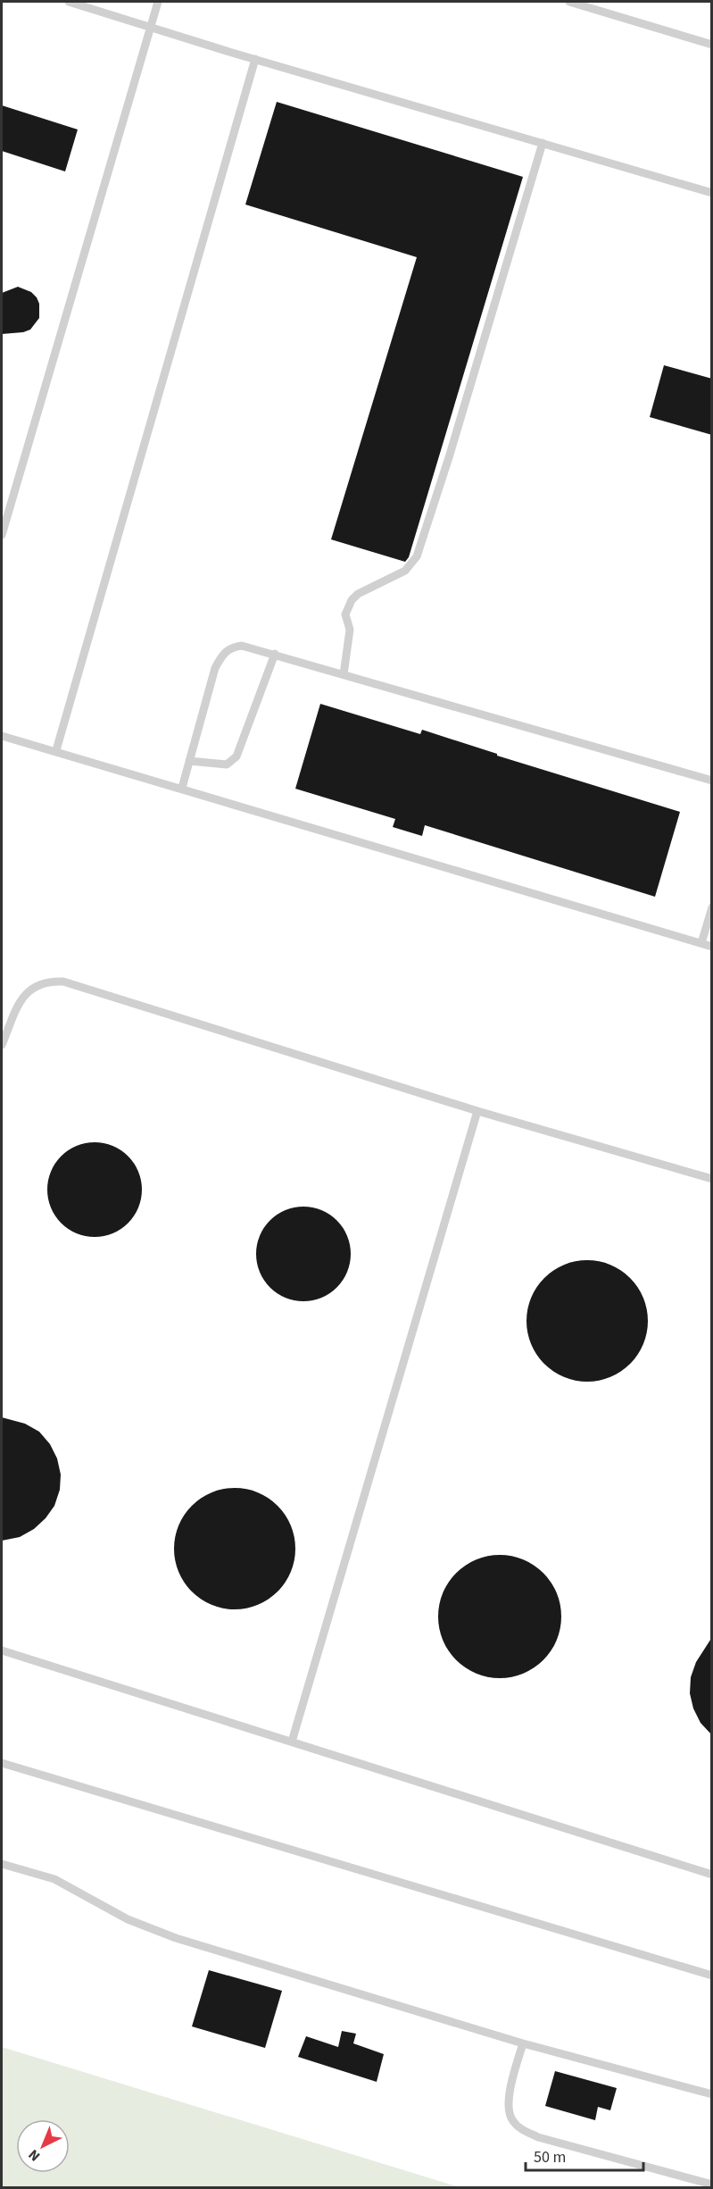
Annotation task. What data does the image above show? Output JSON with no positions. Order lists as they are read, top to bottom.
{
  "scale_bar": "50 m",
  "north": "bottom left"
}
